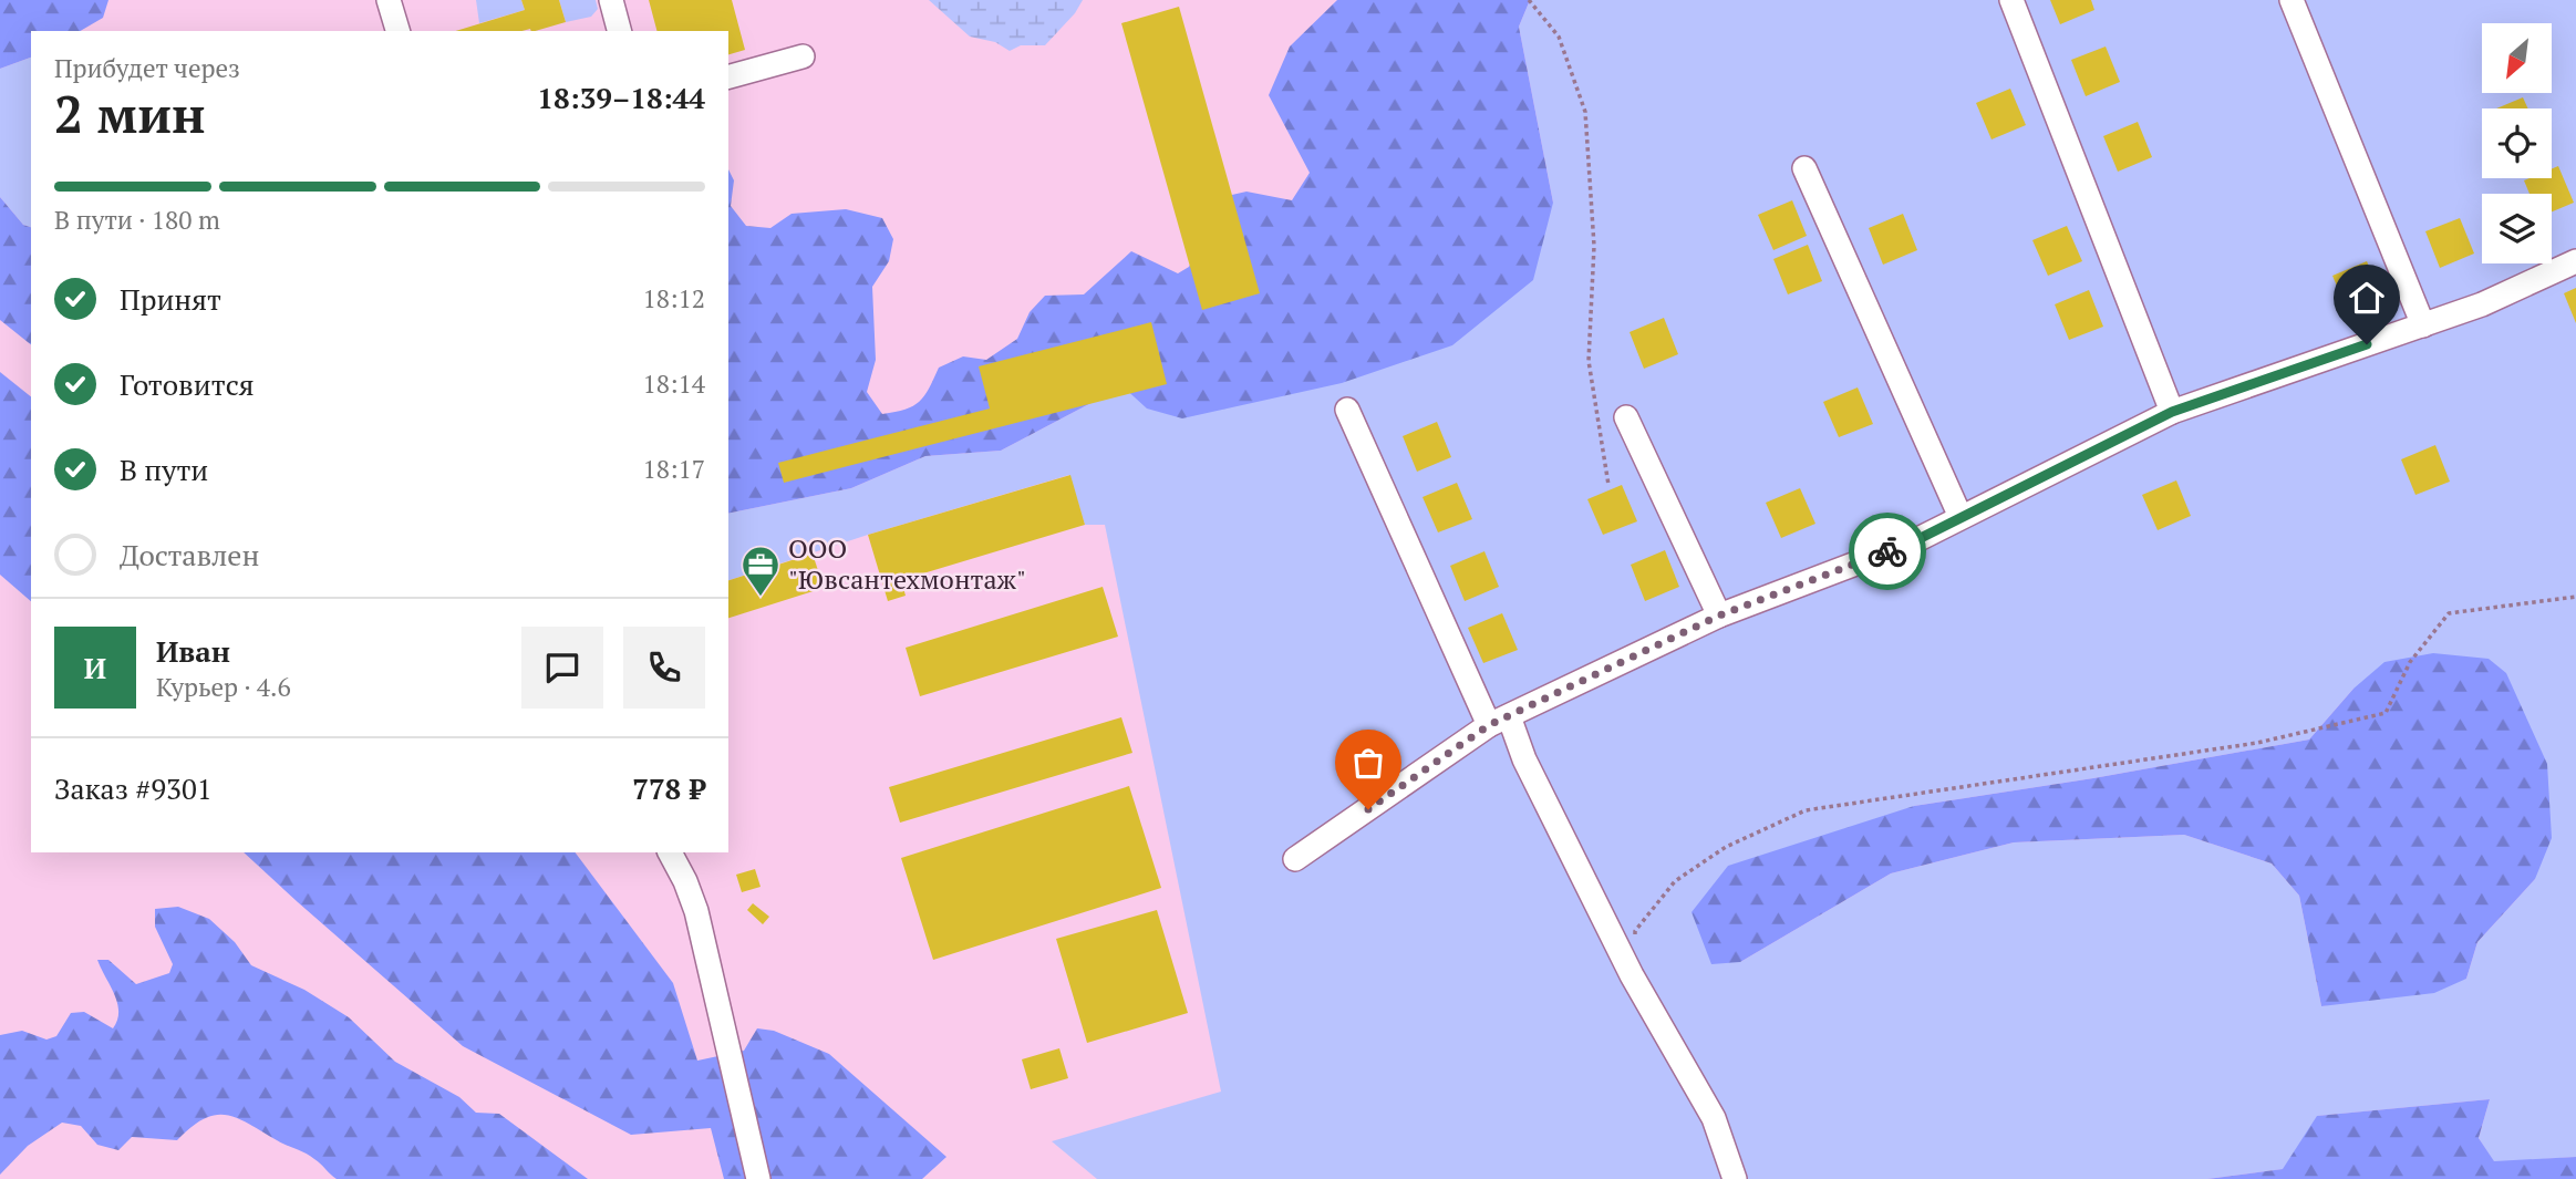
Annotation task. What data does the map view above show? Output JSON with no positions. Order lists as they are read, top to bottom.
{
  "places": {
    "office": ["ООО \"Ювсантехмонтаж\""]
  },
  "north": "bottom left",
  "page": {
    "heading": ["2 мин", "Прибудет через", "18:39–18:44"],
    "panel": [
      "Иван",
      "Курьер · 4.6",
      "Заказ #9301",
      "778 ₽"
    ],
    "bar": "В пути · 180 m",
    "list": [
      ["Принят", "18:12"],
      ["Готовится", "18:14"],
      ["В пути", "18:17"],
      "Доставлен"
    ],
    "round": "И"
  }
}
